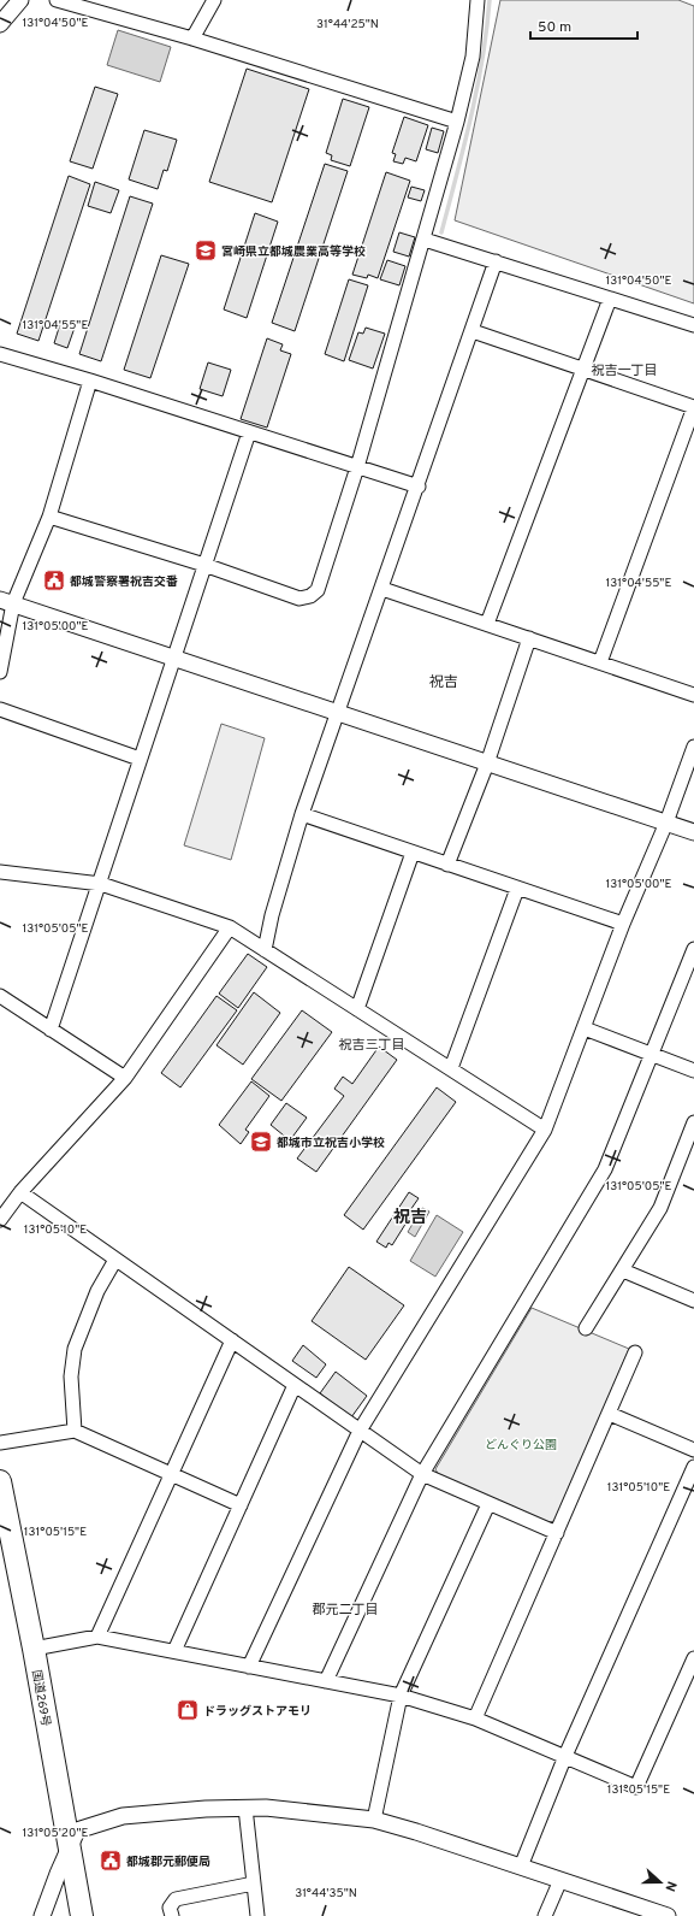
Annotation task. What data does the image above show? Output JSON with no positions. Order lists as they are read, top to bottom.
{
  "streets": {
    "highway": ["国道269号"]
  },
  "districts": [
    "祝吉一丁目",
    "祝吉",
    "祝吉三丁目",
    "祝吉",
    "郡元二丁目"
  ],
  "parks": ["どんぐり公園"],
  "places": {
    "school or university": ["宮崎県立都城農業高等学校", "都城市立祝吉小学校"],
    "public building": ["都城警察署祝吉交番", "都城郡元郵便局"],
    "shop": ["ドラッグストアモリ"]
  },
  "scale_bar": "50 m",
  "north": "right",
  "coordinates": [
    "131°04'50\"E",
    "31°44'25\"N",
    "131°04'55\"E",
    "131°05'00\"E",
    "131°05'05\"E",
    "131°05'10\"E",
    "131°05'15\"E",
    "131°05'20\"E",
    "31°44'35\"N"
  ]
}
